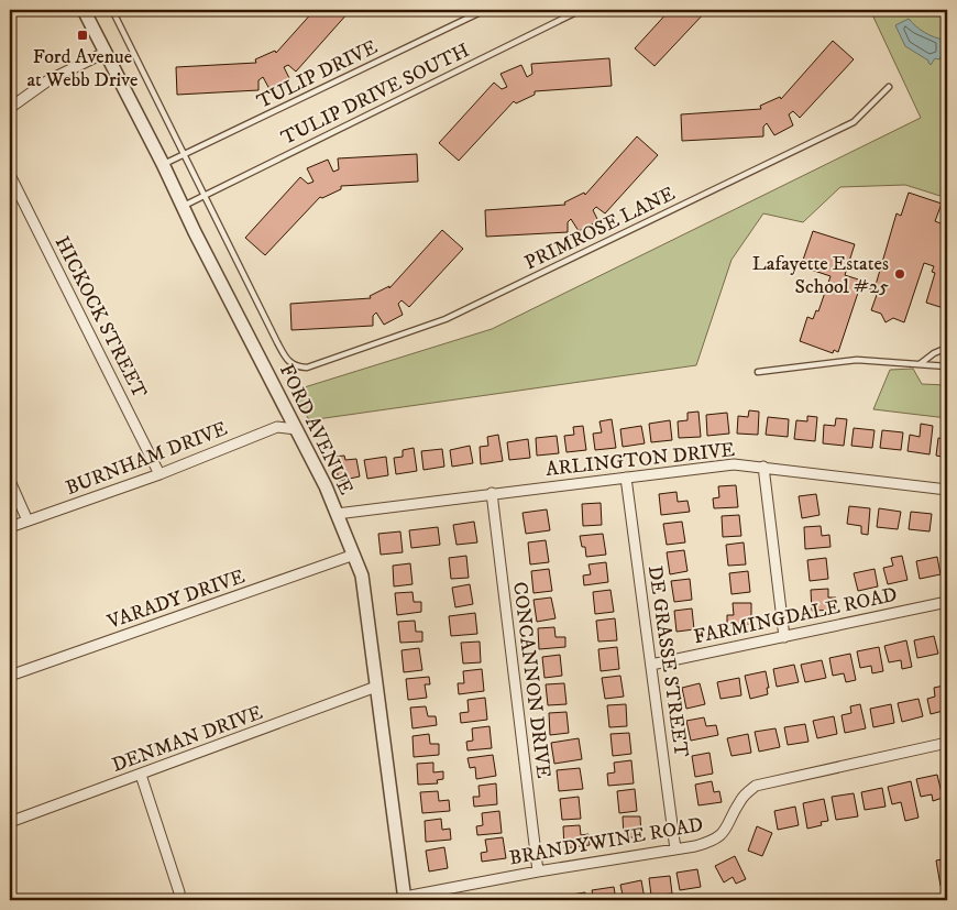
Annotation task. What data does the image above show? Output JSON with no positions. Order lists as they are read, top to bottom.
{
  "streets": {
    "street": [
      "HICKOCK STREET",
      "FORD AVENUE",
      "BURNHAM DRIVE",
      "ARLINGTON DRIVE",
      "VARADY DRIVE",
      "FARMINGDALE ROAD",
      "DE GRASSE STREET",
      "CONCANNON DRIVE",
      "DENMAN DRIVE",
      "BRANDYWINE ROAD"
    ],
    "lane": ["TULIP DRIVE", "TULIP DRIVE SOUTH", "PRIMROSE LANE"]
  },
  "crossings": [
    ["TULIP DRIVE", "FORD AVENUE"],
    ["TULIP DRIVE SOUTH", "PRIMROSE LANE"],
    ["TULIP DRIVE SOUTH", "FORD AVENUE"],
    ["HICKOCK STREET", "BURNHAM DRIVE"],
    ["FORD AVENUE", "BURNHAM DRIVE"],
    ["FORD AVENUE", "ARLINGTON DRIVE"],
    ["FORD AVENUE", "VARADY DRIVE"],
    ["FORD AVENUE", "DENMAN DRIVE"],
    ["FORD AVENUE", "BRANDYWINE ROAD"],
    ["ARLINGTON DRIVE", "DE GRASSE STREET"],
    ["ARLINGTON DRIVE", "CONCANNON DRIVE"],
    ["FARMINGDALE ROAD", "DE GRASSE STREET"],
    ["DE GRASSE STREET", "BRANDYWINE ROAD"],
    ["CONCANNON DRIVE", "BRANDYWINE ROAD"]
  ],
  "places": {
    "transit": ["Ford Avenue at Webb Drive"],
    "other": ["Lafayette Estates School #25"]
  }
}
